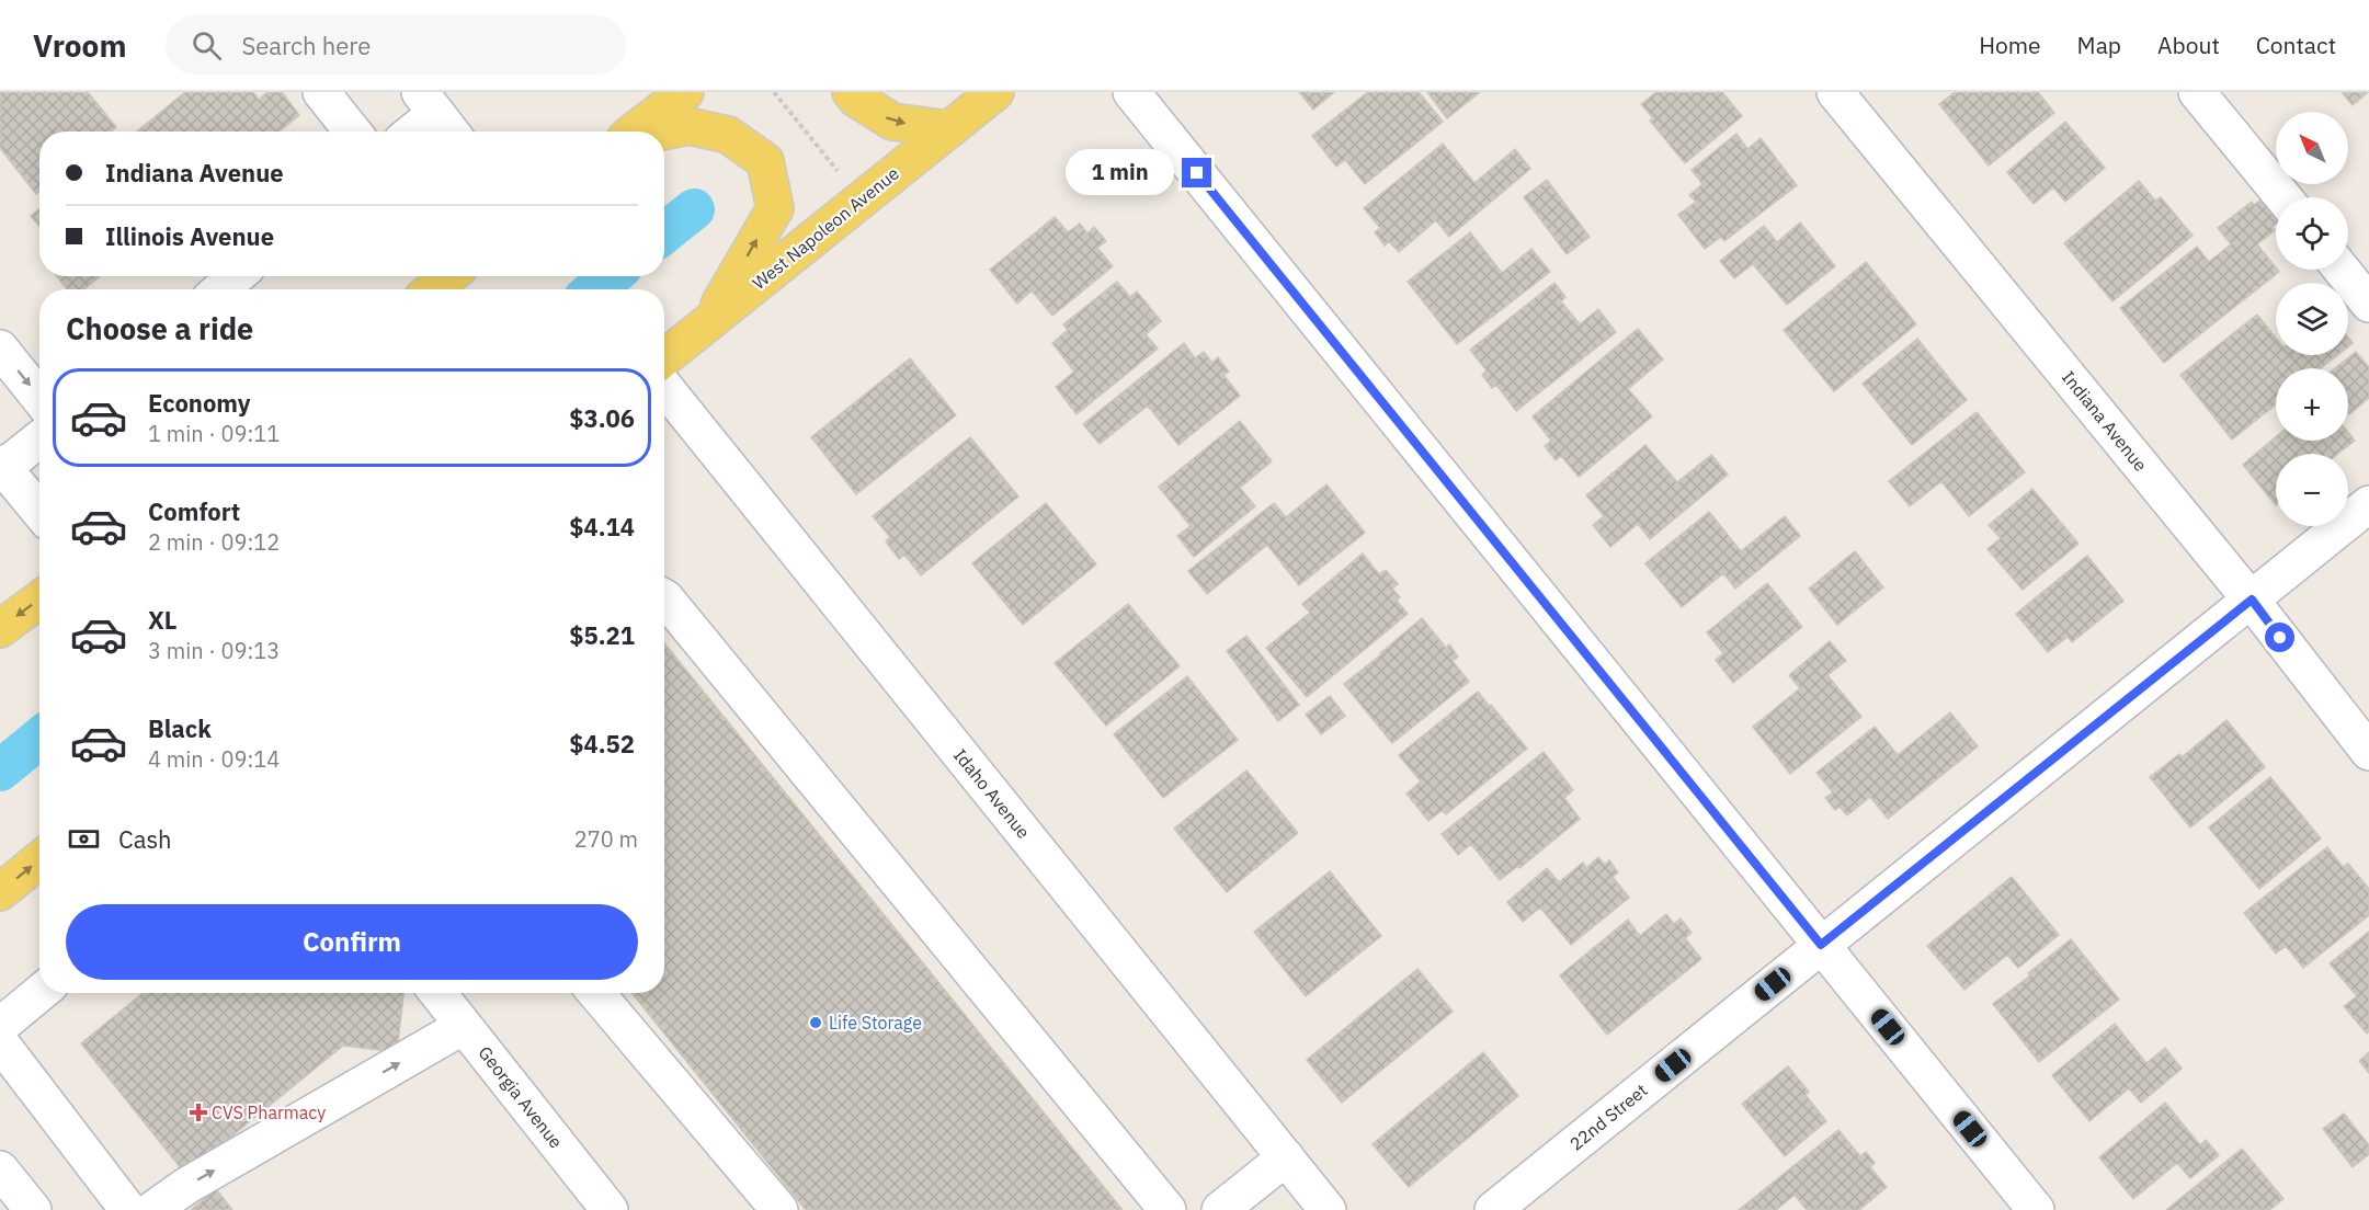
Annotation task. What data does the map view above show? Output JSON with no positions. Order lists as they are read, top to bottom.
{
  "streets": {
    "main road": ["West Napoleon Avenue"],
    "street": [
      "Indiana Avenue",
      "Idaho Avenue",
      "Georgia Avenue",
      "22nd Street"
    ]
  },
  "crossings": [
    ["Indiana Avenue", "22nd Street"]
  ],
  "places": {
    "other": ["Life Storage"],
    "health": ["CVS Pharmacy"]
  },
  "north": "top left",
  "page": {
    "header": "Vroom",
    "search": "Search here",
    "nav": [
      "Home",
      "Map",
      "About",
      "Contact"
    ],
    "map_buttons": ["+", "−"],
    "banner": ["Indiana Avenue", "Illinois Avenue"],
    "bubble": "1 min",
    "heading": "Choose a ride",
    "list": [
      {
        "name": "Economy",
        "note": "1 min · 09:11",
        "value": "$3.06"
      },
      {
        "name": "Comfort",
        "note": "2 min · 09:12",
        "value": "$4.14"
      },
      {
        "name": "XL",
        "note": "3 min · 09:13",
        "value": "$5.21"
      },
      {
        "name": "Black",
        "note": "4 min · 09:14",
        "value": "$4.52"
      }
    ],
    "pay": ["Cash", "270 m"],
    "buttons": "Confirm"
  }
}
